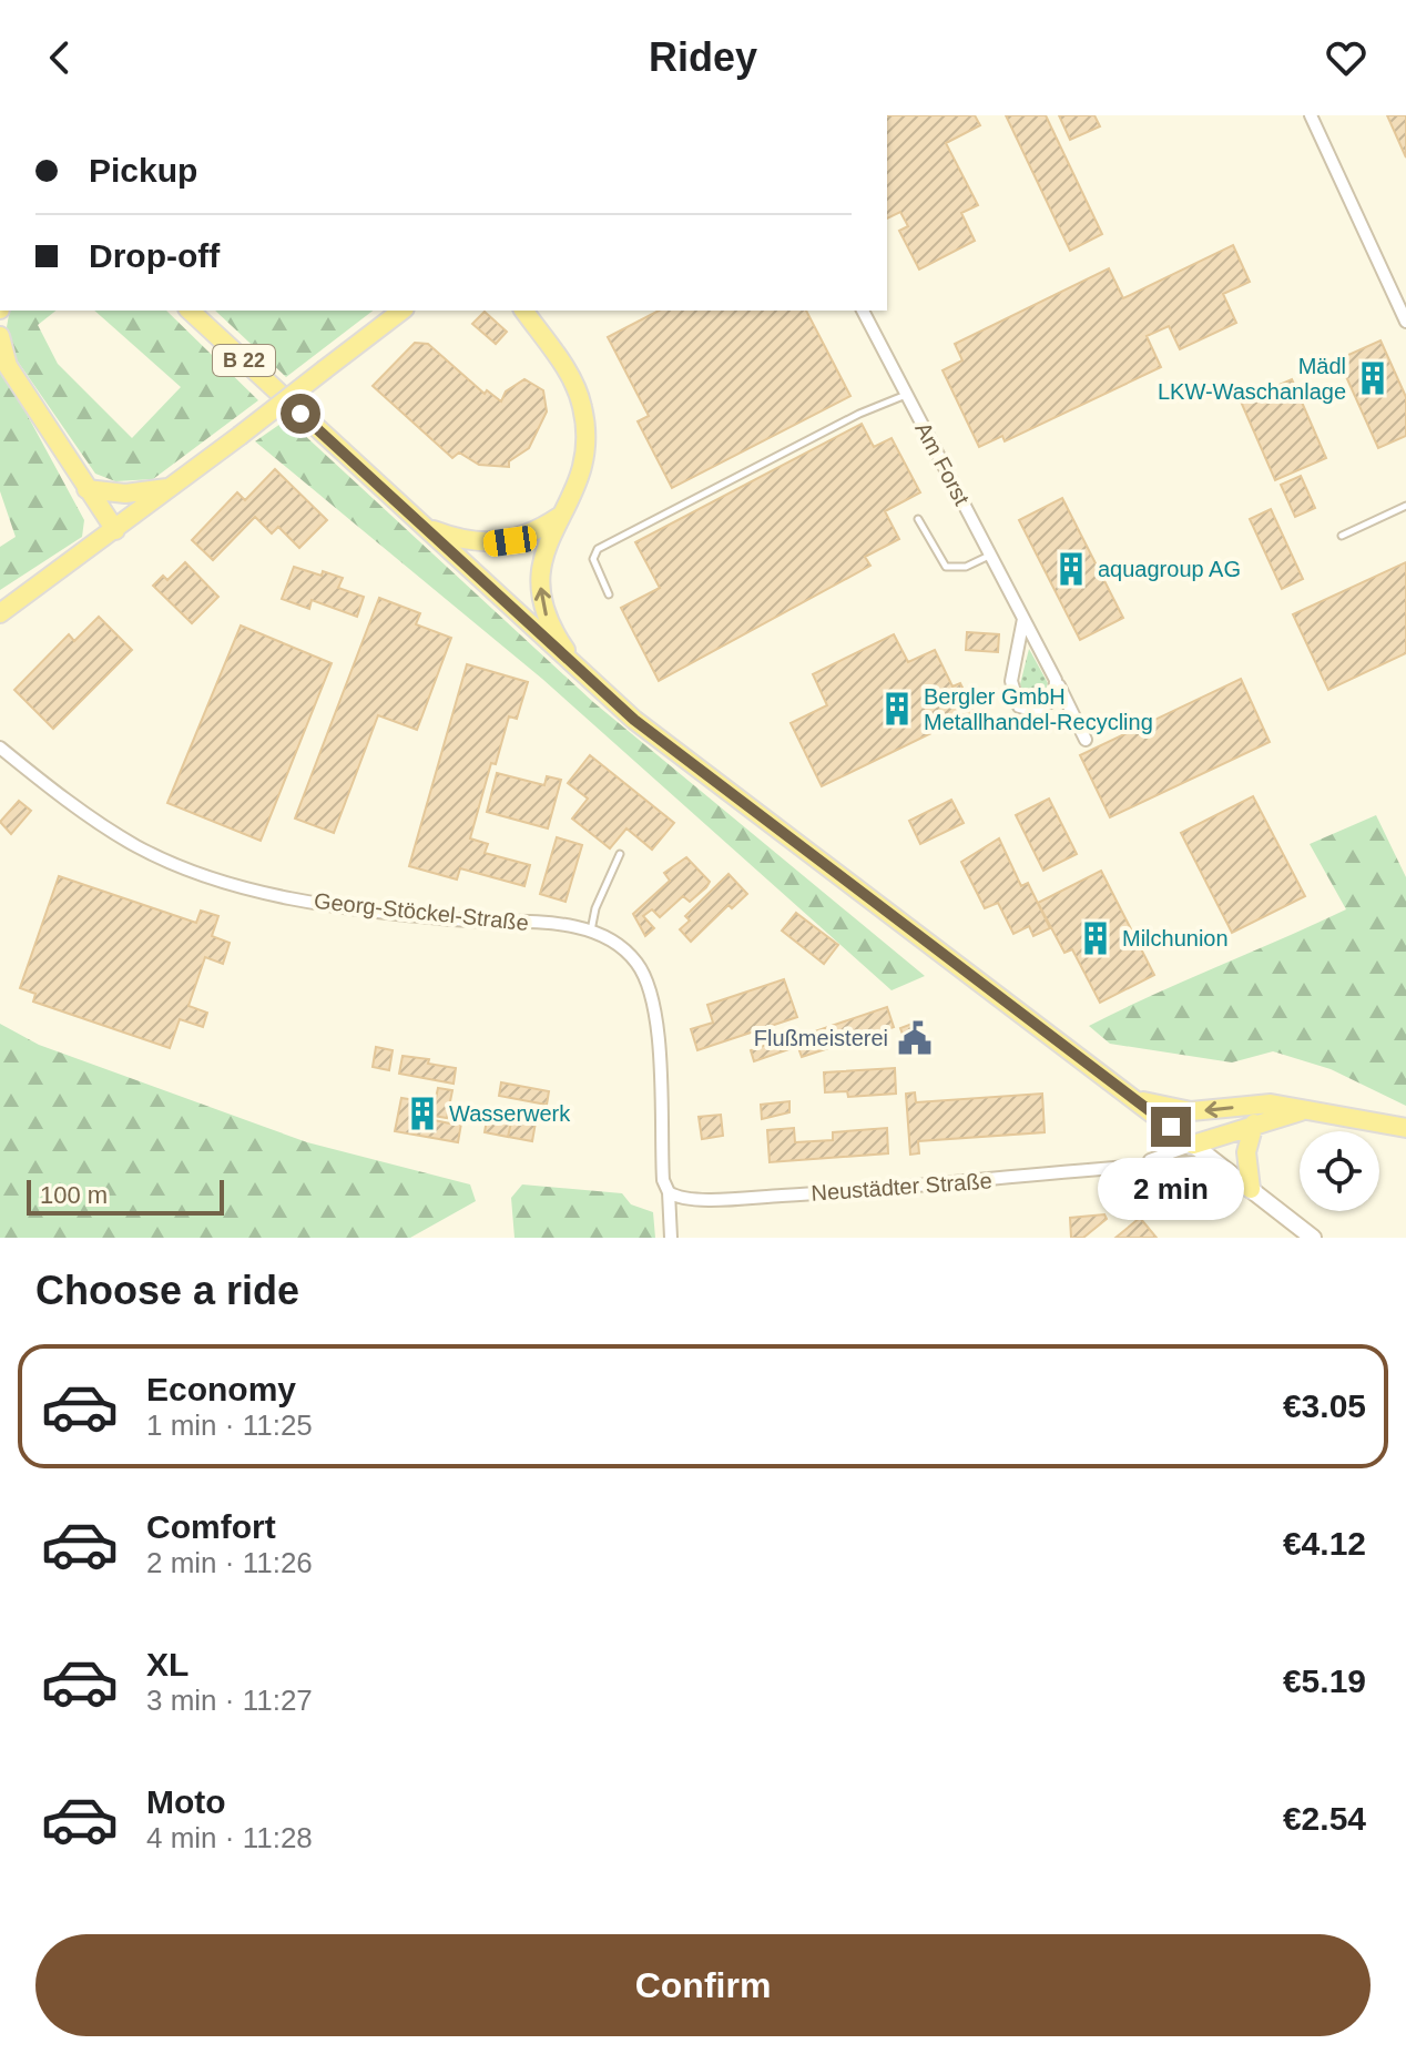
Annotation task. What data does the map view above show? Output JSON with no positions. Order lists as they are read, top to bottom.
{
  "streets": {
    "main road": ["B 22"],
    "street": ["Am Forst", "Georg-Stöckel-Straße", "Neustädter Straße"]
  },
  "crossings": [
    ["B 22", "Neustädter Straße"],
    ["Georg-Stöckel-Straße", "Neustädter Straße"]
  ],
  "places": {
    "building": [
      "Mädl LKW-Waschanlage",
      "aquagroup AG",
      "Bergler GmbH Metallhandel-Recycling",
      "Milchunion",
      "Wasserwerk"
    ],
    "public building": ["Flußmeisterei"]
  },
  "scale_bar": "100 m",
  "page": {
    "header": "Ridey",
    "banner": ["Pickup", "Drop-off"],
    "bubble": "2 min",
    "scale": "100 m",
    "heading": "Choose a ride",
    "list": [
      {
        "name": "Economy",
        "note": "1 min · 11:25",
        "value": "€3.05"
      },
      {
        "name": "Comfort",
        "note": "2 min · 11:26",
        "value": "€4.12"
      },
      {
        "name": "XL",
        "note": "3 min · 11:27",
        "value": "€5.19"
      },
      {
        "name": "Moto",
        "note": "4 min · 11:28",
        "value": "€2.54"
      }
    ],
    "buttons": "Confirm"
  }
}
